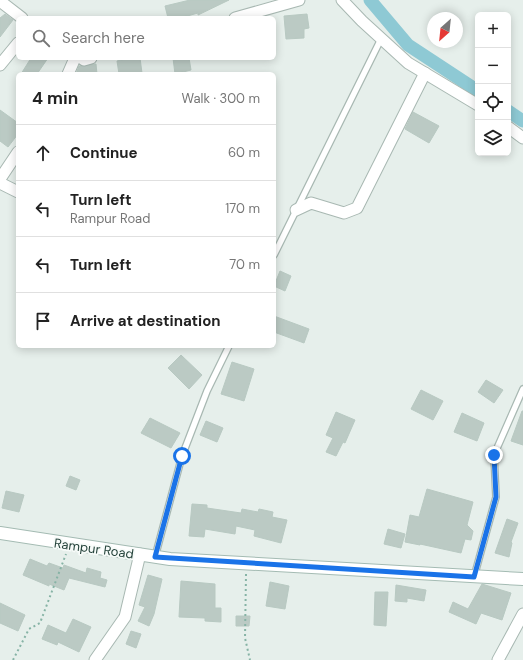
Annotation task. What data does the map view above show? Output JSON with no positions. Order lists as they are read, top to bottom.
{
  "streets": {
    "main road": ["Rampur Road"]
  },
  "north": "bottom left",
  "page": {
    "map_buttons": ["+", "−"],
    "search": "Search here",
    "heading": ["4 min", "Walk · 300 m"],
    "list": [
      ["Continue", "60 m"],
      ["Turn left", "Rampur Road", "170 m"],
      ["Turn left", "70 m"],
      "Arrive at destination"
    ]
  }
}
